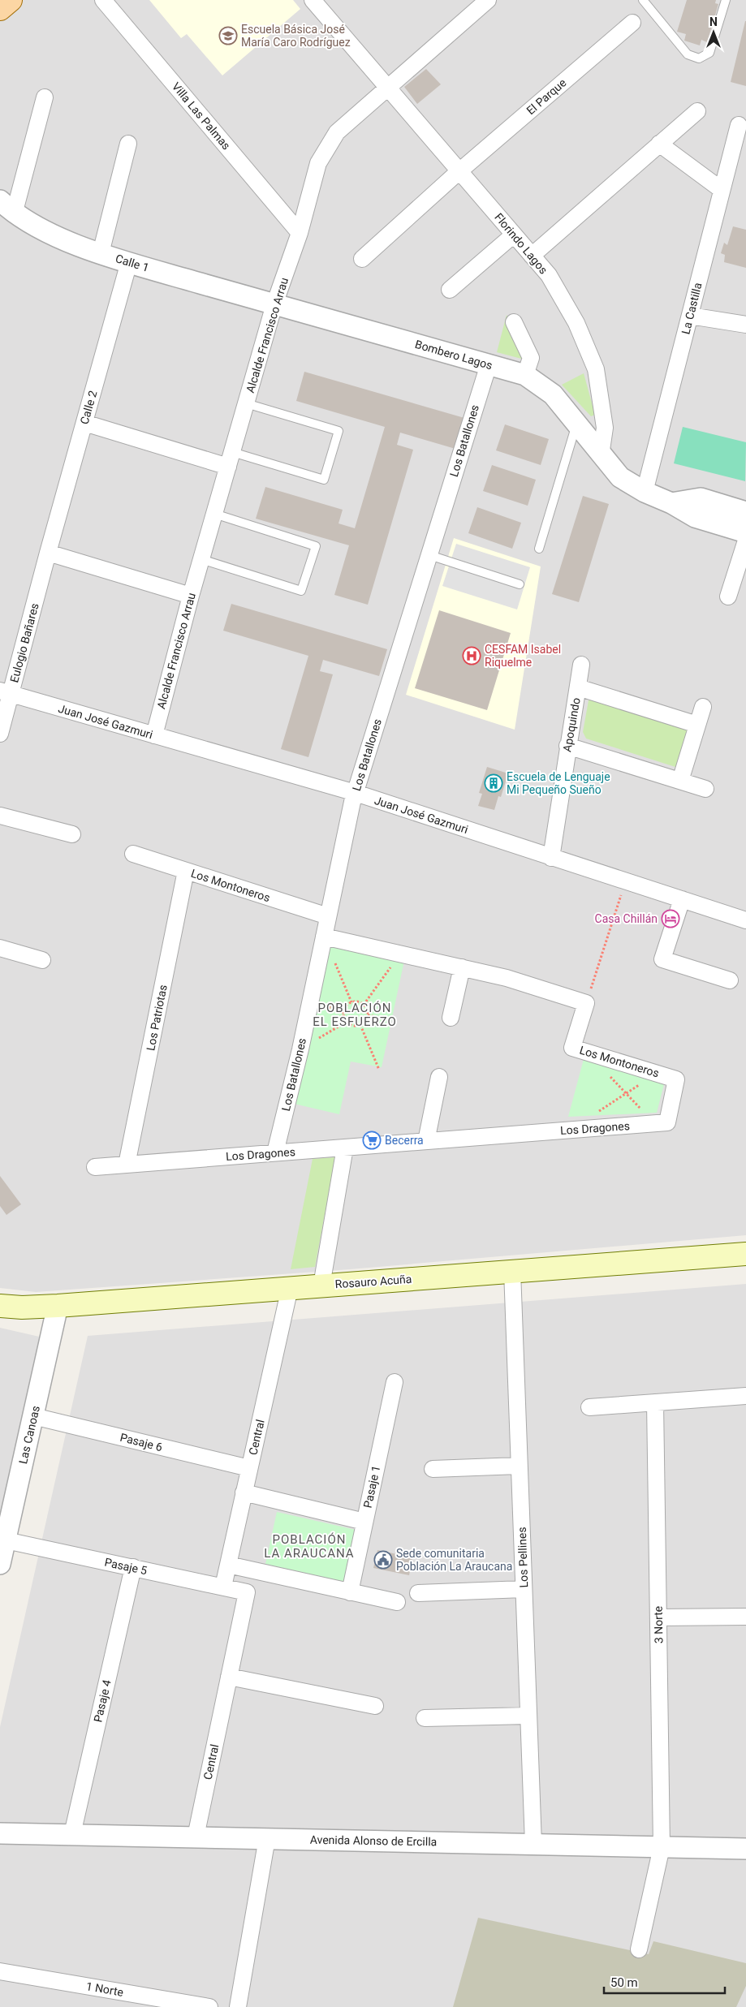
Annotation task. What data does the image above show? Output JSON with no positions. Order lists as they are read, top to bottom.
{
  "streets": {
    "main road": ["Rosauro Acuña"],
    "street": [
      "El Parque",
      "Villa Las Palmas",
      "Florindo Lagos",
      "Calle 1",
      "La Castilla",
      "Alcalde Francisco Arrau",
      "Bombero Lagos",
      "Calle 2",
      "Los Batallones",
      "Eulogio Bañares",
      "Juan José Gazmuri",
      "Apoquindo",
      "Los Montoneros",
      "Los Patriotas",
      "Los Dragones",
      "Las Canoas",
      "Central",
      "Pasaje 6",
      "Pasaje 1",
      "Los Pellines",
      "Pasaje 5",
      "3 Norte",
      "Pasaje 4",
      "Avenida Alonso de Ercilla",
      "1 Norte"
    ]
  },
  "crossings": [
    ["El Parque", "Florindo Lagos"],
    ["Villa Las Palmas", "Alcalde Francisco Arrau"],
    ["Florindo Lagos", "Alcalde Francisco Arrau"],
    ["Florindo Lagos", "Bombero Lagos"],
    ["Calle 1", "Alcalde Francisco Arrau"],
    ["Calle 1", "Bombero Lagos"],
    ["Calle 1", "Calle 2"],
    ["Alcalde Francisco Arrau", "Bombero Lagos"],
    ["Alcalde Francisco Arrau", "Juan José Gazmuri"],
    ["Bombero Lagos", "Los Batallones"],
    ["Calle 2", "Eulogio Bañares"],
    ["Los Batallones", "Juan José Gazmuri"],
    ["Los Batallones", "Los Montoneros"],
    ["Los Batallones", "Los Dragones"],
    ["Eulogio Bañares", "Juan José Gazmuri"],
    ["Juan José Gazmuri", "Apoquindo"],
    ["Los Montoneros", "Los Patriotas"],
    ["Los Montoneros", "Los Dragones"],
    ["Los Patriotas", "Los Dragones"],
    ["Rosauro Acuña", "Las Canoas"],
    ["Rosauro Acuña", "Central"],
    ["Rosauro Acuña", "Los Pellines"],
    ["Las Canoas", "Pasaje 6"],
    ["Las Canoas", "Pasaje 5"],
    ["Central", "Pasaje 6"],
    ["Central", "Pasaje 5"],
    ["Central", "Avenida Alonso de Ercilla"],
    ["Los Pellines", "Avenida Alonso de Ercilla"],
    ["Pasaje 5", "Pasaje 4"],
    ["3 Norte", "Avenida Alonso de Ercilla"],
    ["Pasaje 4", "Avenida Alonso de Ercilla"]
  ],
  "districts": ["POBLACIÓN EL ESFUERZO", "POBLACIÓN LA ARAUCANA"],
  "places": {
    "school or university": ["Escuela Básica José María Caro Rodríguez"],
    "hospital": ["CESFAM Isabel Riquelme"],
    "building": ["Escuela de Lenguaje Mi Pequeño Sueño"],
    "hotel": ["Casa Chillán"],
    "supermarket": ["Becerra"],
    "public building": ["Sede comunitaria Población La Araucana"]
  },
  "scale_bar": "50 m",
  "north": "top"
}
